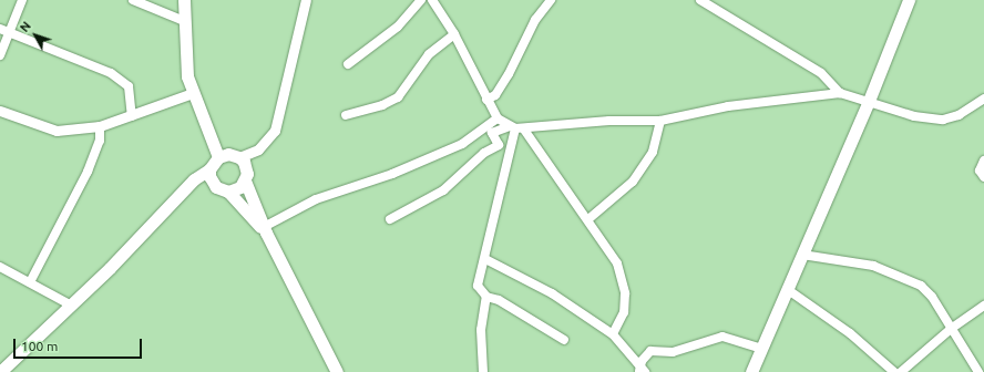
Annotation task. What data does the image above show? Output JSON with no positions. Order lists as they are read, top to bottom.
{
  "scale_bar": "100 m",
  "north": "top left"
}
